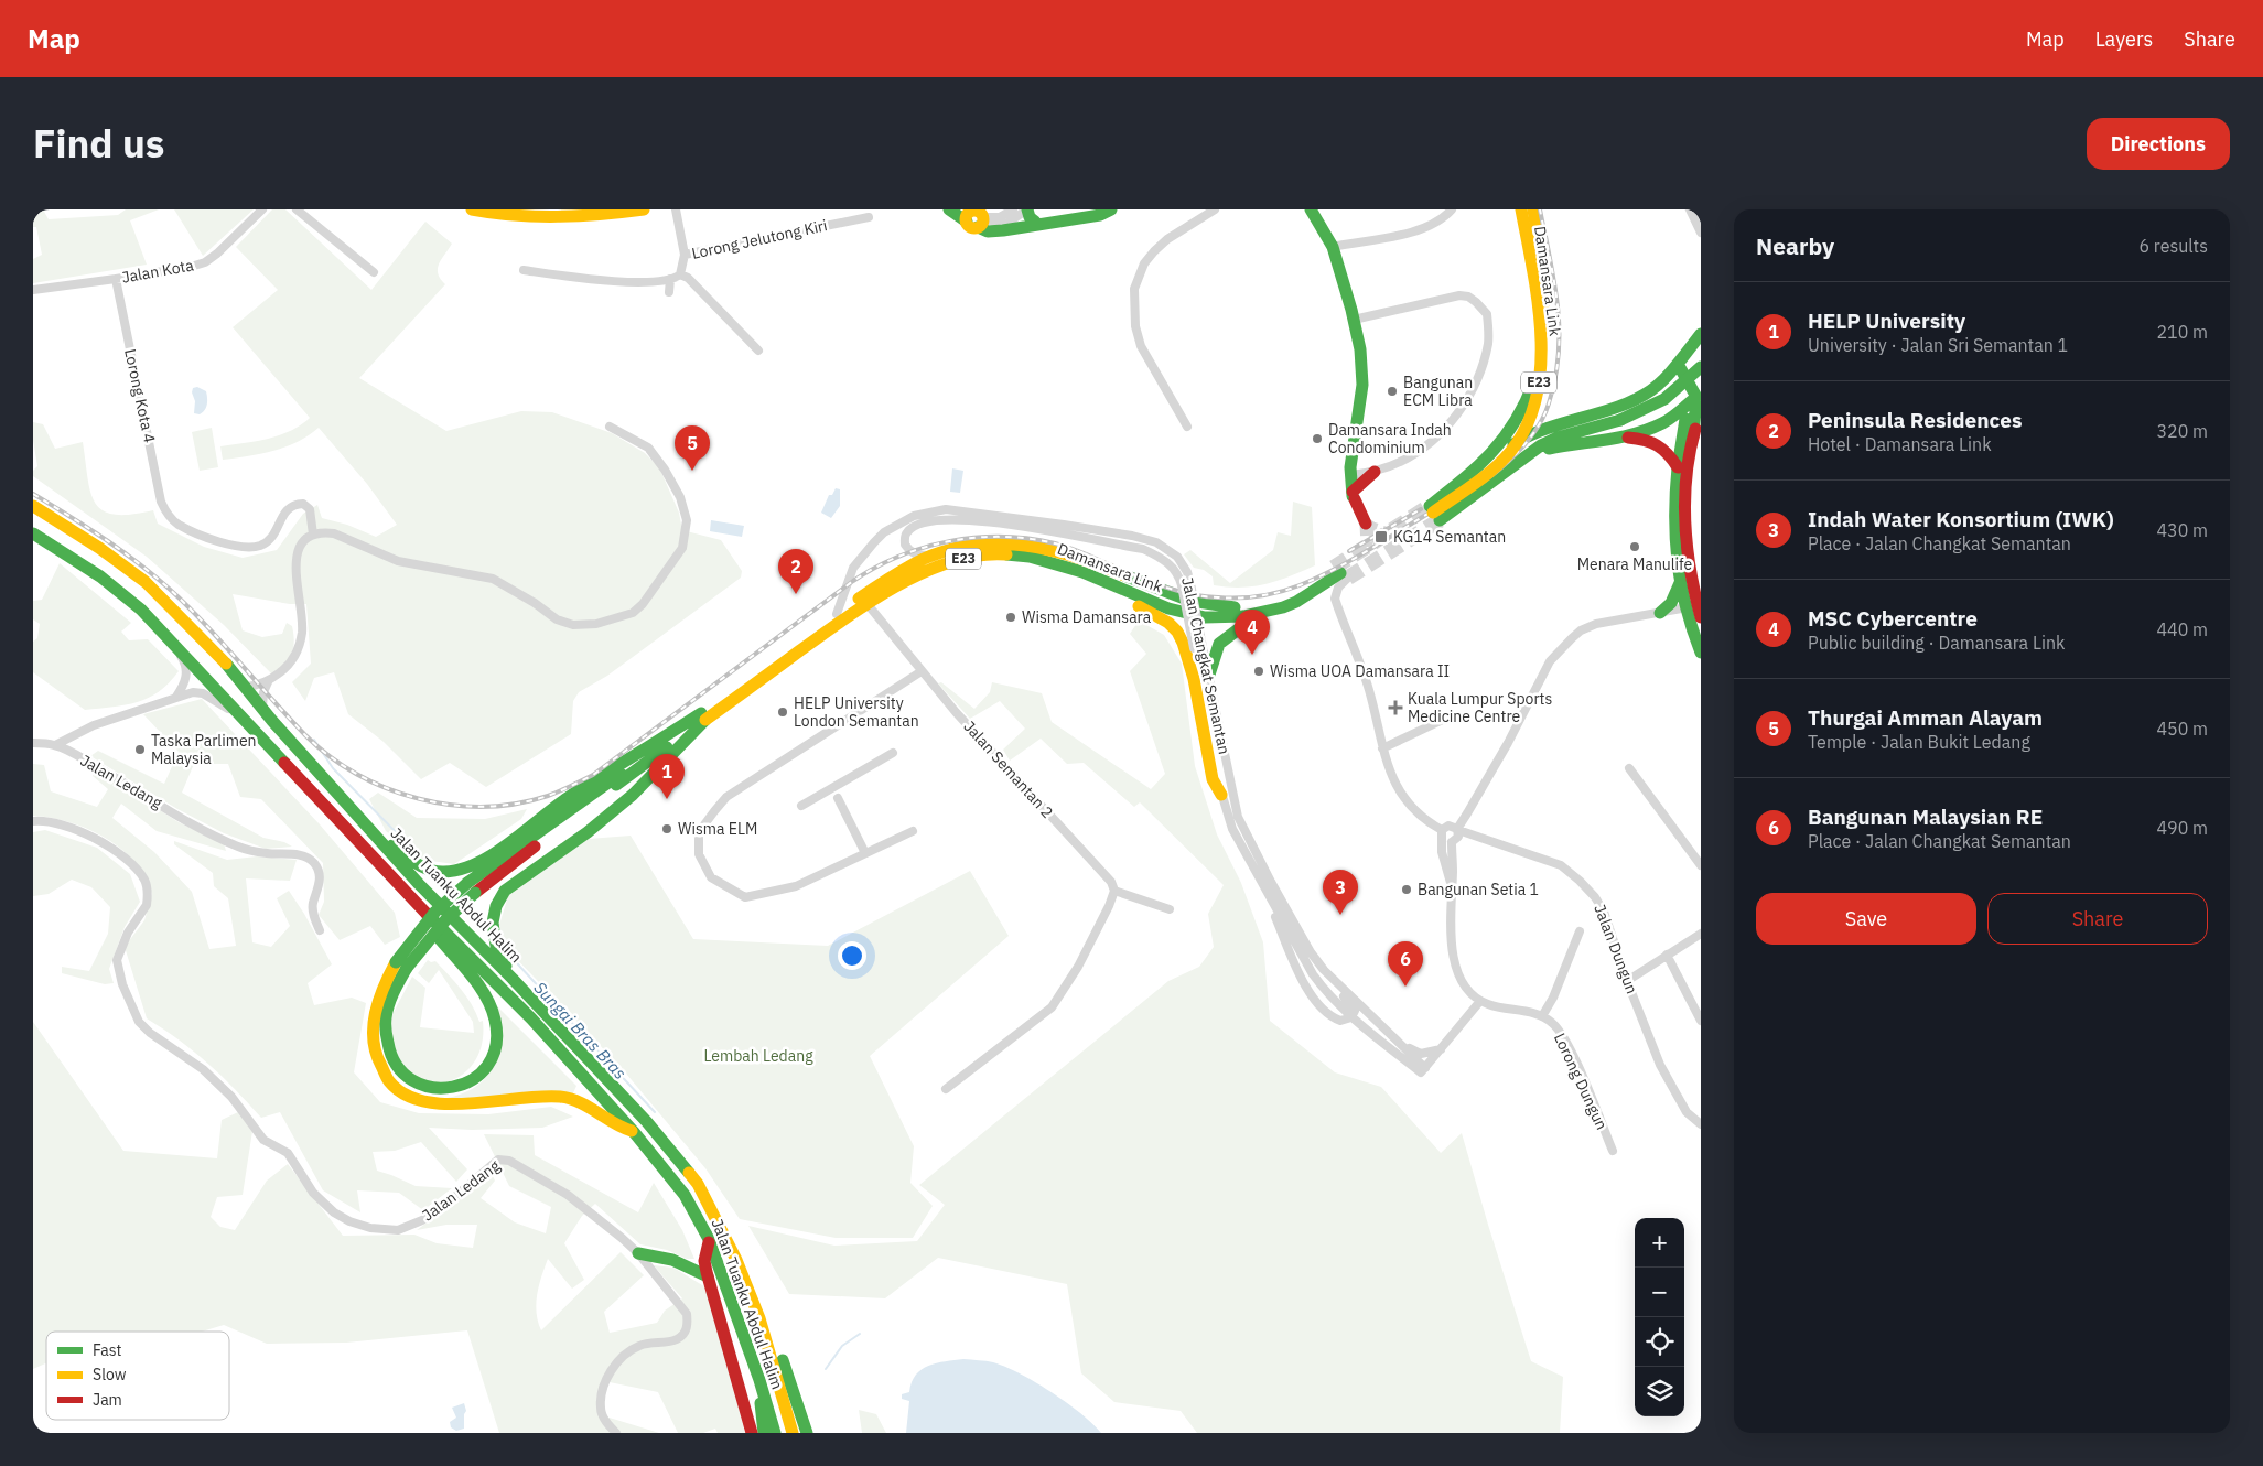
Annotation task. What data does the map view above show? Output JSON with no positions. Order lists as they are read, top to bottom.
{
  "streets": {
    "main road": ["Damansara Link", "E23", "Jalan Tuanku Abdul Halim"],
    "street": [
      "Lorong Jelutong Kiri",
      "Jalan Kota",
      "Lorong Kota 4",
      "Jalan Changkat Semantan",
      "Jalan Semantan 2",
      "Jalan Ledang",
      "Jalan Dungun",
      "Lorong Dungun"
    ]
  },
  "crossings": [
    ["Jalan Kota", "Lorong Kota 4"],
    ["Damansara Link", "Jalan Changkat Semantan"],
    ["Damansara Link", "Jalan Semantan 2"],
    ["Damansara Link", "Jalan Dungun"],
    ["Jalan Ledang", "Jalan Tuanku Abdul Halim"]
  ],
  "water": ["Sungai Bras Bras"],
  "parks": ["Lembah Ledang"],
  "places": {
    "other": [
      "Bangunan ECM Libra",
      "Damansara Indah Condominium",
      "Menara Manulife",
      "Wisma Damansara",
      "Wisma UOA Damansara II",
      "HELP University London Semantan",
      "Taska Parlimen Malaysia",
      "Wisma ELM",
      "Bangunan Setia 1"
    ],
    "transit": ["KG14 Semantan"],
    "health": ["Kuala Lumpur Sports Medicine Centre"]
  },
  "legend": ["Fast", "Slow", "Jam"],
  "page": {
    "header": "Map",
    "nav": ["Map", "Layers", "Share"],
    "title": "Find us",
    "buttons": [
      "Directions",
      ["Save", "Share"]
    ],
    "heading": ["Nearby", "6 results"],
    "list": [
      {
        "mark": "1",
        "name": "HELP University",
        "note": "University · Jalan Sri Semantan 1",
        "value": "210 m"
      },
      {
        "mark": "2",
        "name": "Peninsula Residences",
        "note": "Hotel · Damansara Link",
        "value": "320 m"
      },
      {
        "mark": "3",
        "name": "Indah Water Konsortium (IWK)",
        "note": "Place · Jalan Changkat Semantan",
        "value": "430 m"
      },
      {
        "mark": "4",
        "name": "MSC Cybercentre",
        "note": "Public building · Damansara Link",
        "value": "440 m"
      },
      {
        "mark": "5",
        "name": "Thurgai Amman Alayam",
        "note": "Temple · Jalan Bukit Ledang",
        "value": "450 m"
      },
      {
        "mark": "6",
        "name": "Bangunan Malaysian RE",
        "note": "Place · Jalan Changkat Semantan",
        "value": "490 m"
      }
    ],
    "pins": [
      "5",
      "2",
      "4",
      "1",
      "3",
      "6"
    ],
    "map_buttons": ["+", "−"]
  }
}
